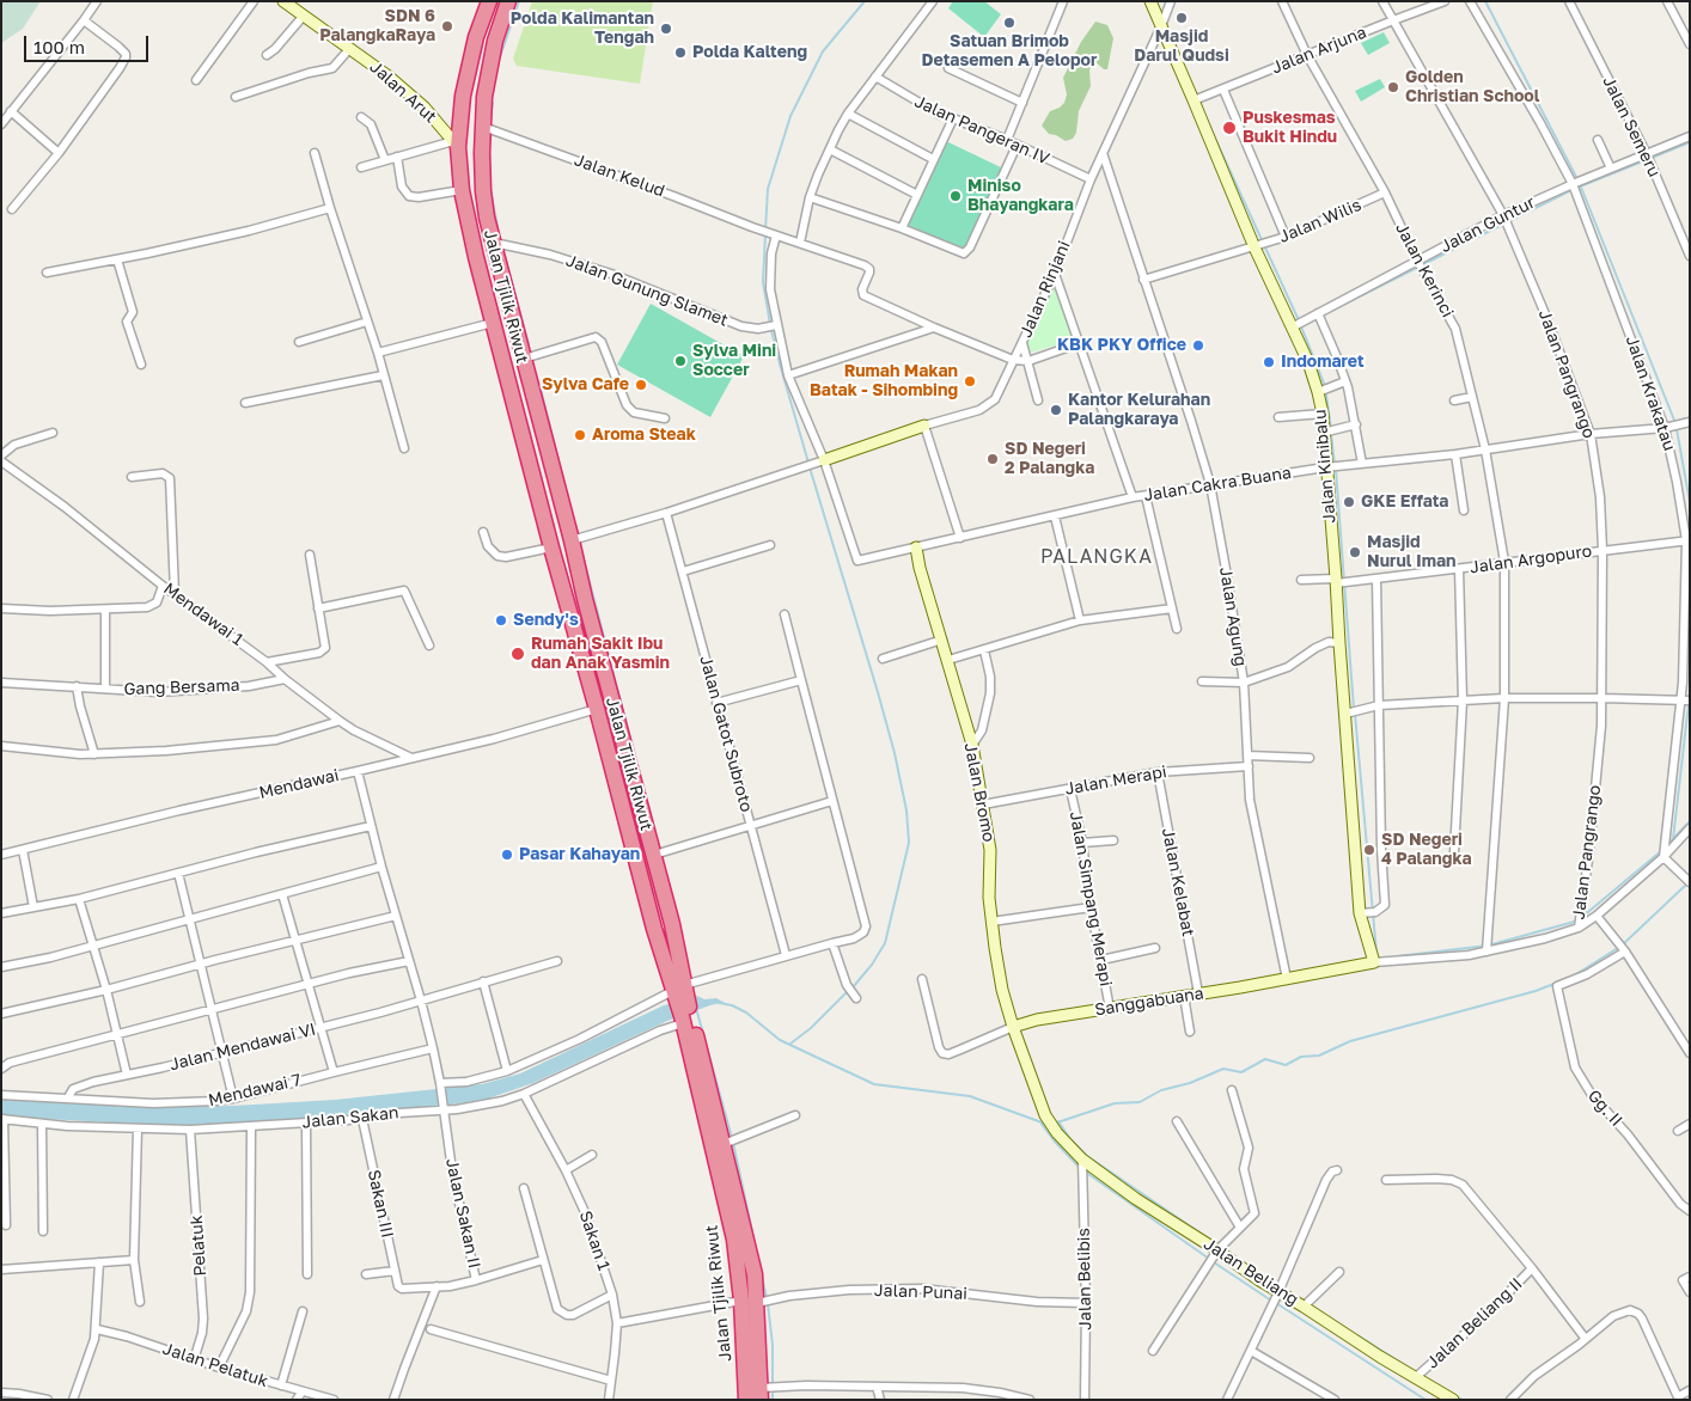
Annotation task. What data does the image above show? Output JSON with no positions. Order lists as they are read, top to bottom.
{
  "streets": {
    "highway": ["Jalan Tjilik Riwut"],
    "street": [
      "Jalan Arjuna",
      "Jalan Arut",
      "Jalan Semeru",
      "Jalan Pangeran IV",
      "Jalan Kelud",
      "Jalan Wilis",
      "Jalan Guntur",
      "Jalan Kerinci",
      "Jalan Rinjani",
      "Jalan Gunung Slamet",
      "Jalan Pangrango",
      "Jalan Krakatau",
      "Jalan Kinibalu",
      "Jalan Cakra Buana",
      "Jalan Argopuro",
      "Mendawai 1",
      "Jalan Agung",
      "Gang Bersama",
      "Jalan Gatot Subroto",
      "Jalan Merapi",
      "Mendawai",
      "Jalan Bromo",
      "Jalan Kelabat",
      "Jalan Simpang Merapi",
      "Sanggabuana",
      "Jalan Mendawai VI",
      "Mendawai 7",
      "Gg. II",
      "Jalan Sakan",
      "Sakan III",
      "Jalan Sakan II",
      "Sakan 1",
      "Pelatuk",
      "Jalan Beliang",
      "Jalan Belibis",
      "Jalan Punai",
      "Jalan Beliang II",
      "Jalan Pelatuk"
    ]
  },
  "crossings": [
    ["Jalan Arjuna", "Jalan Kerinci"],
    ["Jalan Arjuna", "Jalan Pangrango"],
    ["Jalan Arjuna", "Jalan Kinibalu"],
    ["Jalan Arut", "Jalan Tjilik Riwut"],
    ["Jalan Semeru", "Jalan Guntur"],
    ["Jalan Pangeran IV", "Jalan Rinjani"],
    ["Jalan Kelud", "Jalan Tjilik Riwut"],
    ["Jalan Wilis", "Jalan Kerinci"],
    ["Jalan Wilis", "Jalan Kinibalu"],
    ["Jalan Guntur", "Jalan Kerinci"],
    ["Jalan Guntur", "Jalan Pangrango"],
    ["Jalan Guntur", "Jalan Krakatau"],
    ["Jalan Guntur", "Jalan Kinibalu"],
    ["Jalan Kerinci", "Jalan Cakra Buana"],
    ["Jalan Kerinci", "Jalan Argopuro"],
    ["Jalan Rinjani", "Jalan Kinibalu"],
    ["Jalan Rinjani", "Jalan Cakra Buana"],
    ["Jalan Rinjani", "Jalan Agung"],
    ["Jalan Gunung Slamet", "Jalan Tjilik Riwut"],
    ["Jalan Tjilik Riwut", "Mendawai"],
    ["Jalan Tjilik Riwut", "Jalan Sakan"],
    ["Jalan Tjilik Riwut", "Jalan Punai"],
    ["Jalan Pangrango", "Jalan Cakra Buana"],
    ["Jalan Pangrango", "Jalan Argopuro"],
    ["Jalan Krakatau", "Jalan Cakra Buana"],
    ["Jalan Krakatau", "Jalan Argopuro"],
    ["Jalan Kinibalu", "Jalan Cakra Buana"],
    ["Jalan Kinibalu", "Jalan Argopuro"],
    ["Jalan Cakra Buana", "Jalan Agung"],
    ["Jalan Cakra Buana", "Jalan Bromo"],
    ["Mendawai 1", "Gang Bersama"],
    ["Mendawai 1", "Mendawai"],
    ["Jalan Agung", "Jalan Merapi"],
    ["Jalan Agung", "Sanggabuana"],
    ["Jalan Merapi", "Jalan Bromo"],
    ["Jalan Merapi", "Jalan Kelabat"],
    ["Jalan Merapi", "Jalan Simpang Merapi"],
    ["Mendawai", "Jalan Sakan II"],
    ["Jalan Bromo", "Sanggabuana"],
    ["Jalan Bromo", "Jalan Beliang"],
    ["Jalan Kelabat", "Sanggabuana"],
    ["Jalan Simpang Merapi", "Sanggabuana"],
    ["Jalan Mendawai VI", "Mendawai 7"],
    ["Jalan Mendawai VI", "Jalan Sakan II"],
    ["Mendawai 7", "Jalan Sakan II"],
    ["Jalan Sakan", "Sakan III"],
    ["Jalan Sakan", "Jalan Sakan II"],
    ["Jalan Sakan", "Sakan 1"],
    ["Jalan Sakan", "Pelatuk"],
    ["Sakan III", "Jalan Sakan II"],
    ["Pelatuk", "Jalan Pelatuk"],
    ["Jalan Beliang", "Jalan Belibis"],
    ["Jalan Beliang", "Jalan Beliang II"],
    ["Jalan Belibis", "Jalan Punai"]
  ],
  "districts": ["PALANGKA"],
  "places": [
    "Masjid Darul Qudsi",
    "Satuan Brimob Detasemen A Pelopor",
    "SDN 6 PalangkaRaya",
    "Polda Kalimantan Tengah",
    "Polda Kalteng",
    "Golden Christian School",
    "Puskesmas Bukit Hindu",
    "Miniso Bhayangkara",
    "KBK PKY Office",
    "Sylva Mini Soccer",
    "Indomaret",
    "Rumah Makan Batak - Sihombing",
    "Sylva Cafe",
    "Kantor Kelurahan Palangkaraya",
    "Aroma Steak",
    "SD Negeri 2 Palangka",
    "GKE Effata",
    "Masjid Nurul Iman",
    "Sendy's",
    "Rumah Sakit Ibu dan Anak Yasmin",
    "SD Negeri 4 Palangka",
    "Pasar Kahayan"
  ],
  "scale_bar": "100 m"
}
